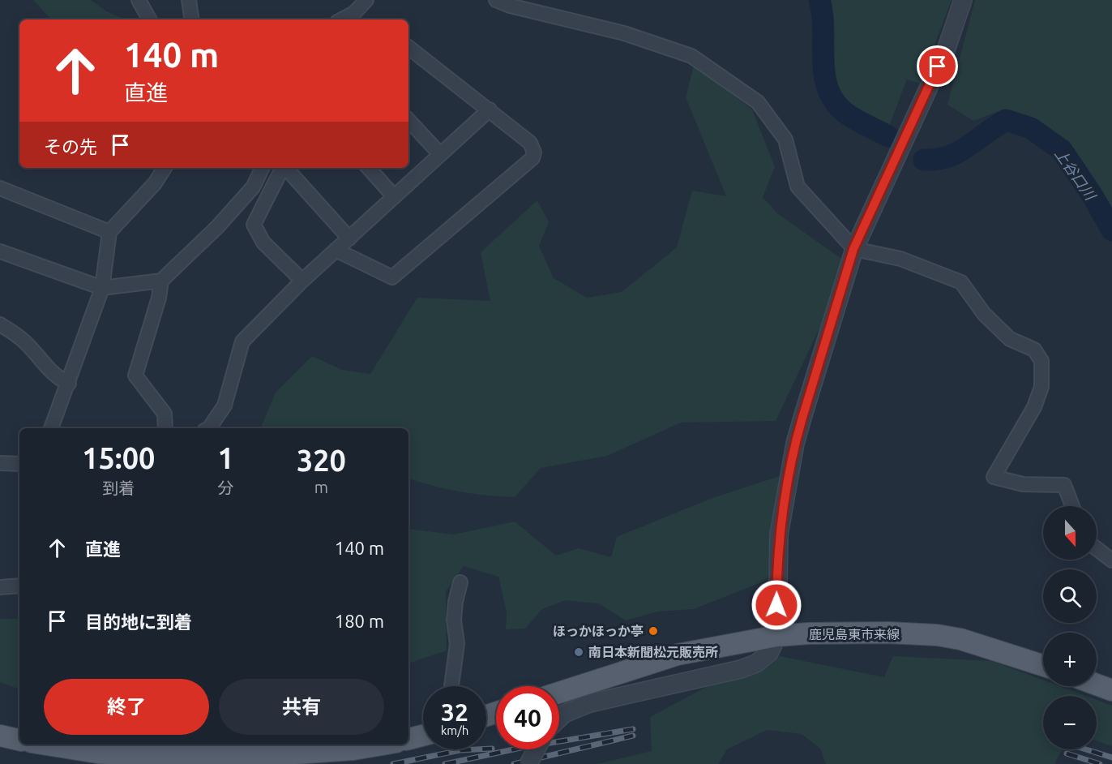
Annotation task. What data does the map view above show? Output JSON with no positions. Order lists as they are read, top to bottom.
{
  "streets": {
    "main road": ["鹿児島東市来線"]
  },
  "water": ["上谷口川"],
  "places": ["ほっかほっか亭", "南日本新聞松元販売所"],
  "north": "bottom",
  "page": {
    "turn": ["140 m", "直進"],
    "then": "その先",
    "eta": [
      "15:00",
      "到着",
      "1",
      "分",
      "320",
      "m"
    ],
    "map_buttons": ["+", "−"],
    "list": [
      {
        "name": "直進",
        "value": "140 m"
      },
      {
        "name": "目的地に到着",
        "value": "180 m"
      }
    ],
    "buttons": ["終了", "共有"],
    "speed": "32 km/h",
    "limit": "40"
  }
}
